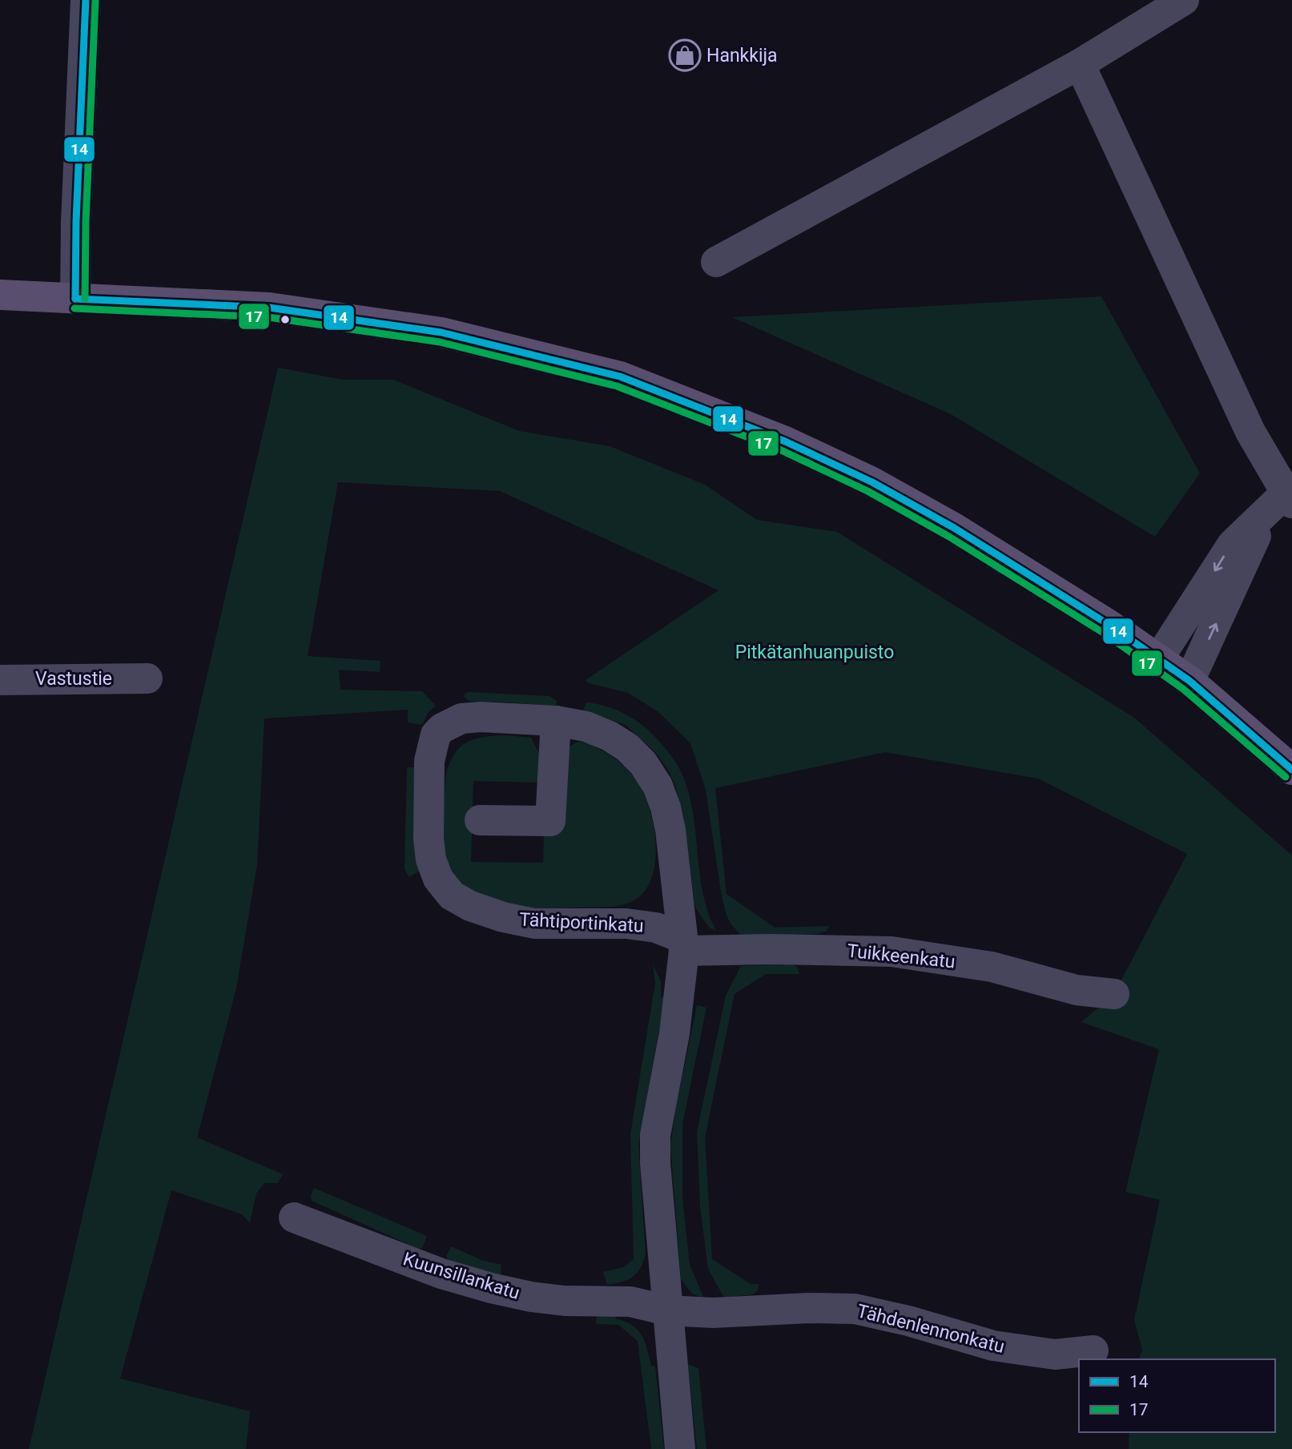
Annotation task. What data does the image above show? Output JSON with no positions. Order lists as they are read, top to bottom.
{
  "streets": {
    "street": [
      "Vastustie",
      "Tähtiportinkatu",
      "Tuikkeenkatu",
      "Kuunsillankatu",
      "Tähdenlennonkatu"
    ]
  },
  "crossings": [
    ["Tähtiportinkatu", "Tuikkeenkatu"],
    ["Tähtiportinkatu", "Kuunsillankatu"],
    ["Tähtiportinkatu", "Tähdenlennonkatu"],
    ["Kuunsillankatu", "Tähdenlennonkatu"]
  ],
  "parks": ["Pitkätanhuanpuisto"],
  "places": {
    "shop": ["Hankkija"]
  },
  "lines": ["transit line 14", "transit line 17"],
  "legend": ["14", "17"]
}
